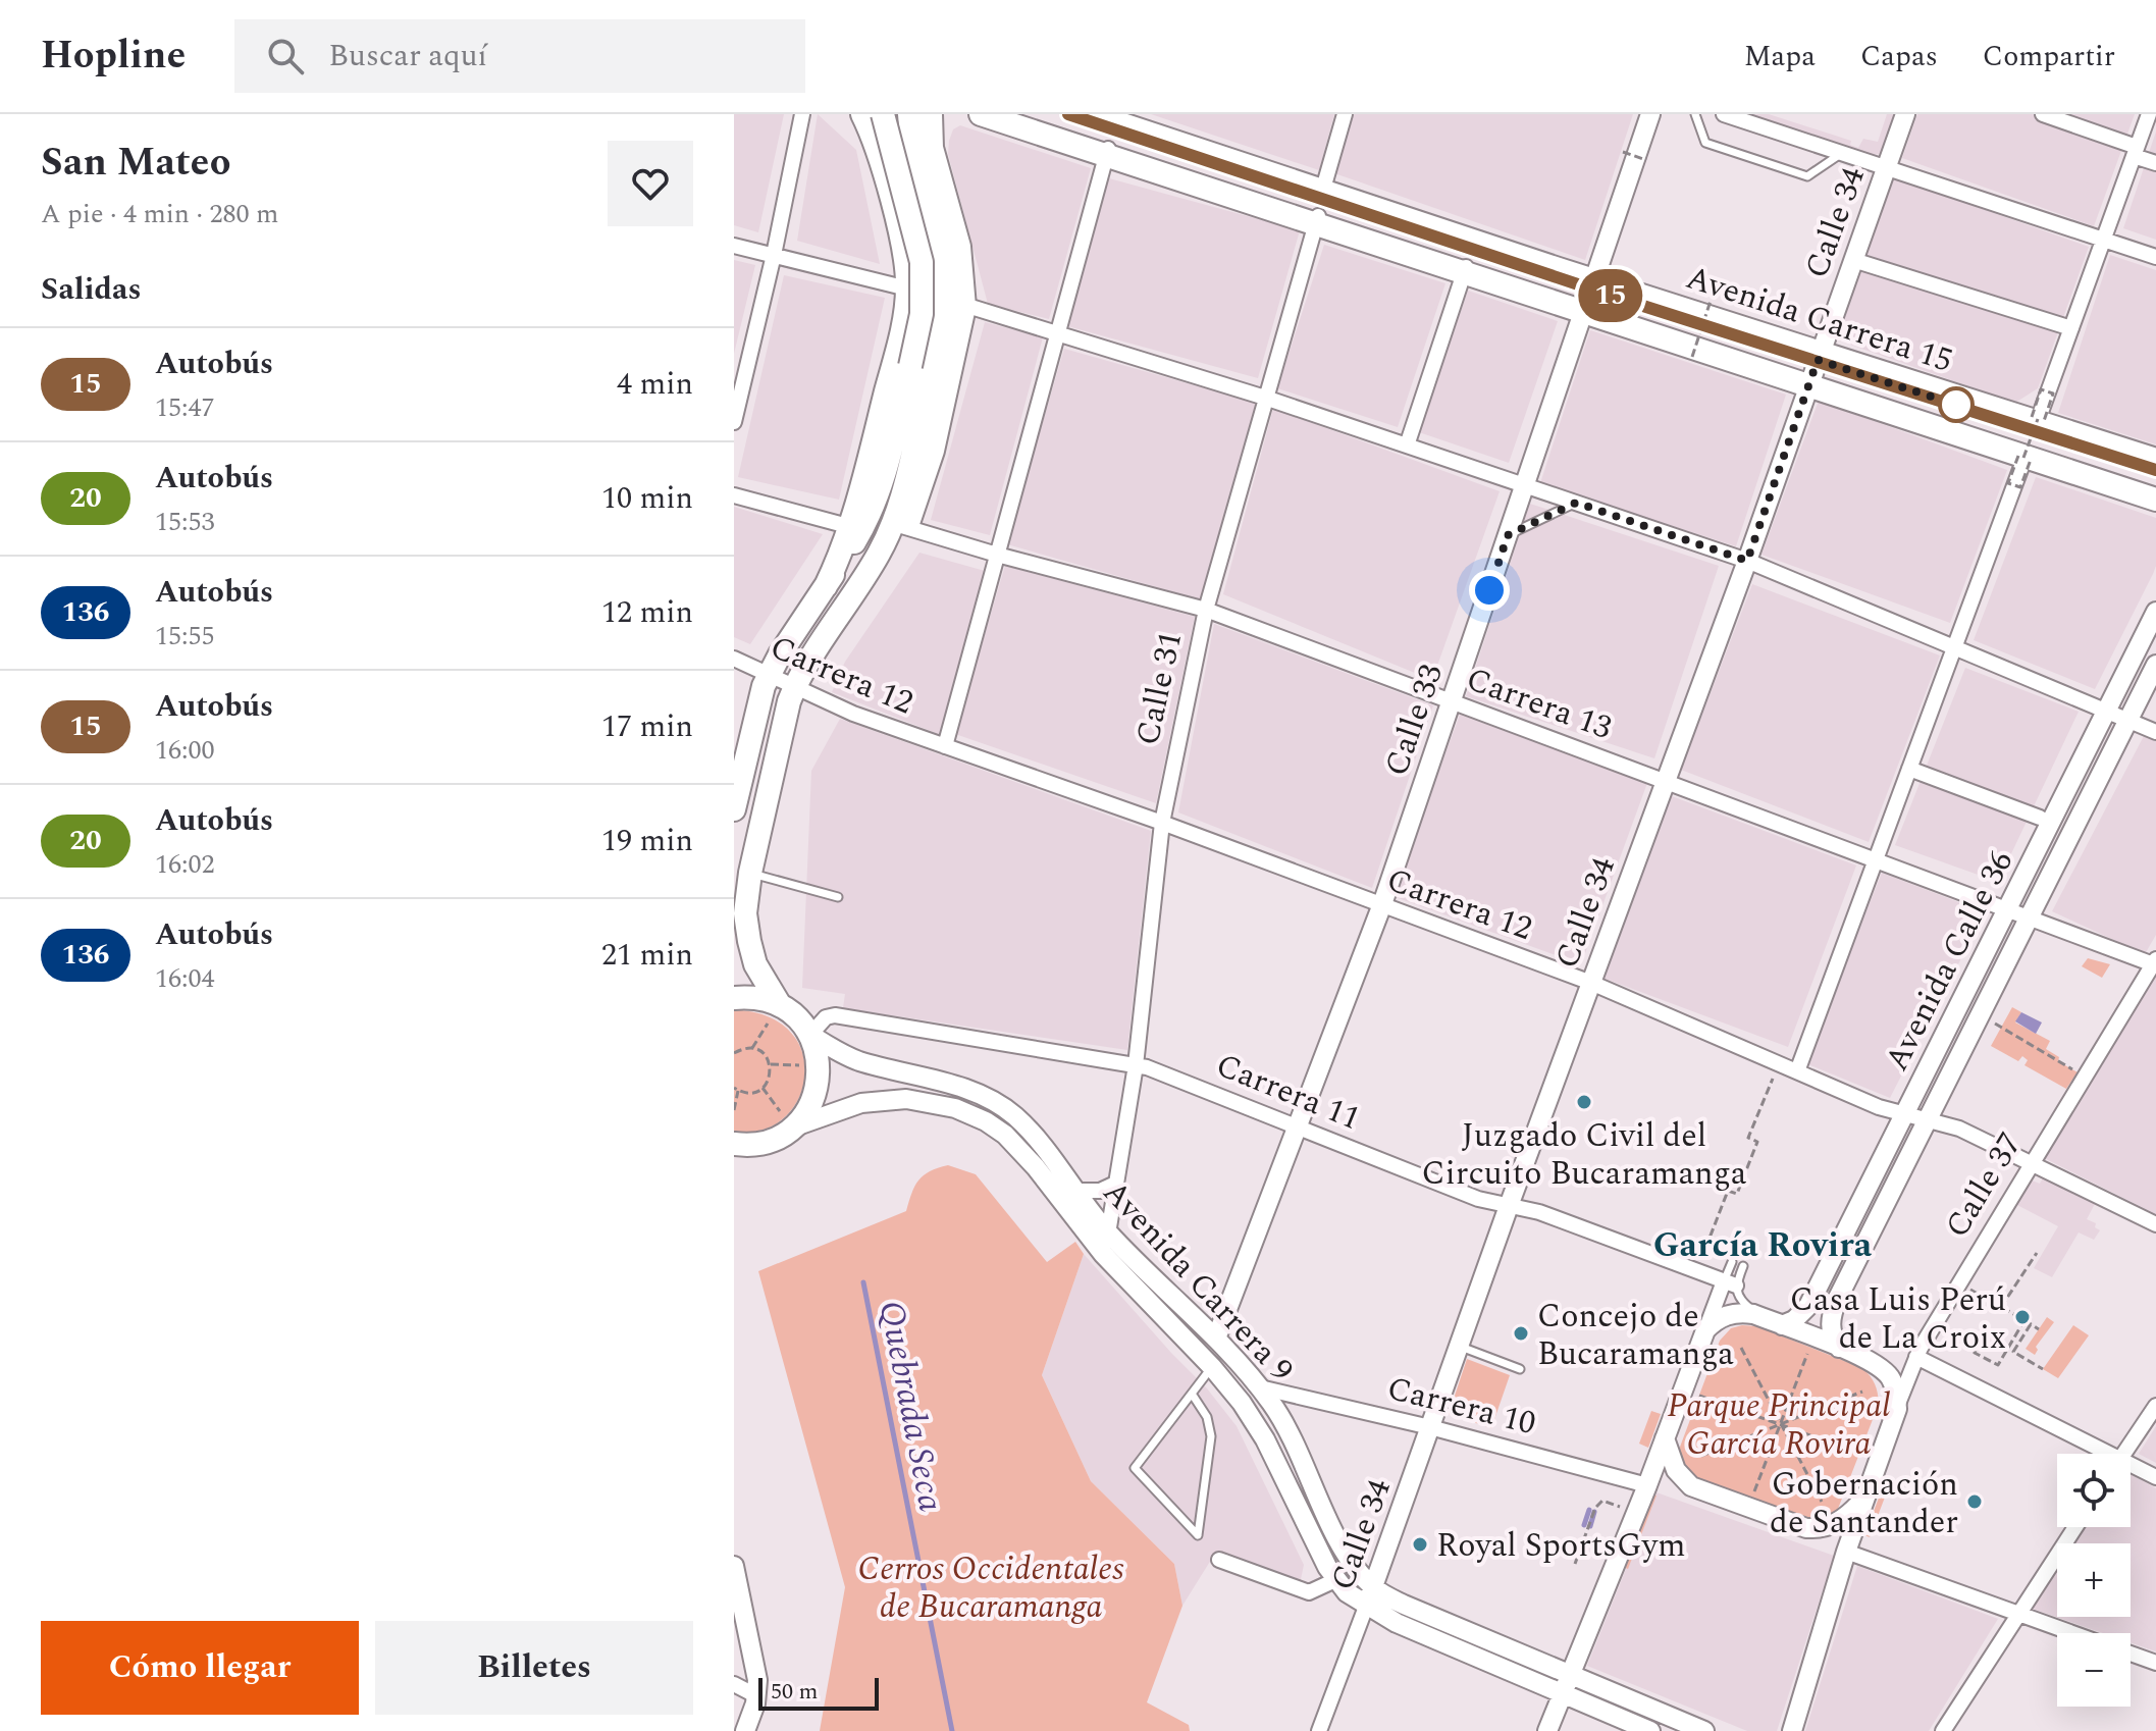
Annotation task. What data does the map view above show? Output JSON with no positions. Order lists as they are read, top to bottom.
{
  "streets": {
    "main road": [
      "Calle 34",
      "Avenida Carrera 15",
      "Calle 33",
      "Avenida Calle 36",
      "Calle 37",
      "Avenida Carrera 9"
    ],
    "street": [
      "Carrera 12",
      "Calle 31",
      "Carrera 13",
      "Carrera 11",
      "Carrera 10"
    ]
  },
  "crossings": [
    ["Calle 34", "Avenida Carrera 15"],
    ["Calle 34", "Carrera 12"],
    ["Calle 34", "Carrera 13"],
    ["Calle 34", "Carrera 11"],
    ["Calle 34", "Avenida Carrera 9"],
    ["Calle 34", "Carrera 10"],
    ["Avenida Carrera 15", "Calle 31"],
    ["Avenida Carrera 15", "Calle 33"],
    ["Carrera 12", "Calle 31"],
    ["Carrera 12", "Calle 33"],
    ["Carrera 12", "Avenida Calle 36"],
    ["Carrera 12", "Calle 37"],
    ["Calle 31", "Carrera 13"],
    ["Calle 31", "Carrera 11"],
    ["Calle 31", "Avenida Carrera 9"],
    ["Carrera 13", "Calle 33"],
    ["Carrera 13", "Avenida Calle 36"],
    ["Carrera 13", "Calle 37"],
    ["Calle 33", "Carrera 11"],
    ["Calle 33", "Avenida Carrera 9"],
    ["Avenida Calle 36", "Calle 37"],
    ["Carrera 11", "Avenida Carrera 9"],
    ["Avenida Carrera 9", "Carrera 10"]
  ],
  "districts": ["García Rovira"],
  "water": ["Quebrada Seca"],
  "parks": ["Parque Principal García Rovira", "Cerros Occidentales de Bucaramanga"],
  "places": [
    "Juzgado Civil del Circuito Bucaramanga",
    "Casa Luis Perú de La Croix",
    "Concejo de Bucaramanga",
    "Gobernación de Santander",
    "Royal SportsGym"
  ],
  "lines": ["bus line 15"],
  "scale_bar": "50 m",
  "page": {
    "header": "Hopline",
    "search": "Buscar aquí",
    "nav": ["Mapa", "Capas", "Compartir"],
    "heading": [
      ["San Mateo", "A pie · 4 min · 280 m"],
      "Salidas"
    ],
    "on_map": "15",
    "list": [
      {
        "mark": "15",
        "name": "Autobús",
        "note": "15:47",
        "value": "4 min"
      },
      {
        "mark": "20",
        "name": "Autobús",
        "note": "15:53",
        "value": "10 min"
      },
      {
        "mark": "136",
        "name": "Autobús",
        "note": "15:55",
        "value": "12 min"
      },
      {
        "mark": "15",
        "name": "Autobús",
        "note": "16:00",
        "value": "17 min"
      },
      {
        "mark": "20",
        "name": "Autobús",
        "note": "16:02",
        "value": "19 min"
      },
      {
        "mark": "136",
        "name": "Autobús",
        "note": "16:04",
        "value": "21 min"
      }
    ],
    "map_buttons": ["+", "−"],
    "buttons": ["Cómo llegar", "Billetes"],
    "scale": "50 m"
  }
}
